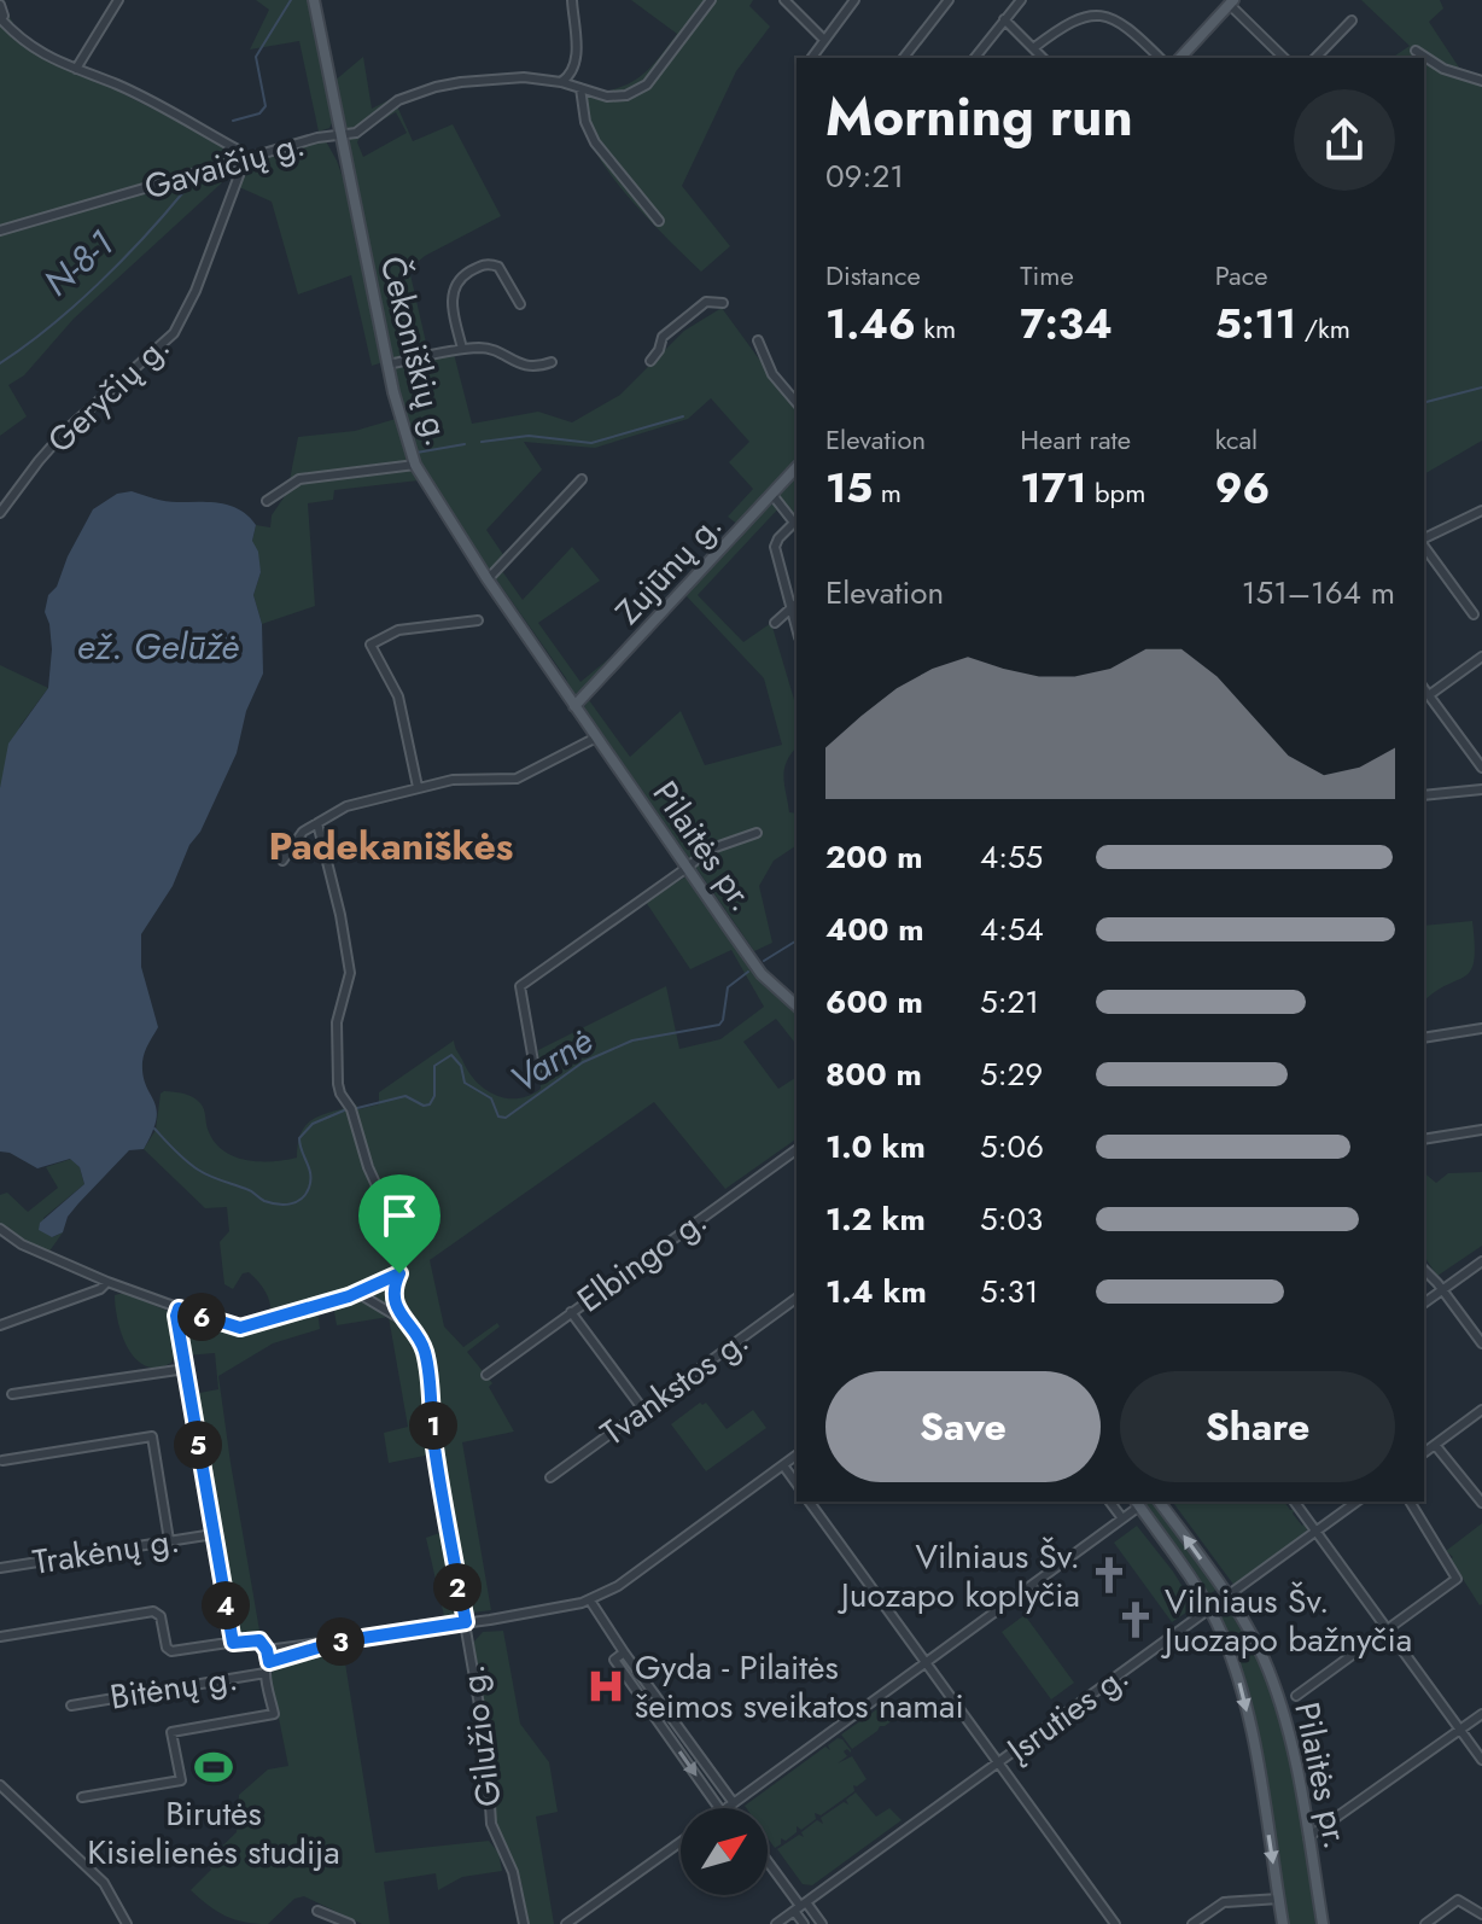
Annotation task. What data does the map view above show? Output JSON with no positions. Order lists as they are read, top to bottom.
{
  "streets": {
    "main road": ["Čekoniškių g.", "Zujūnų g.", "Pilaitės pr."],
    "street": [
      "Gavaičių g.",
      "Geryčių g.",
      "Elbingo g.",
      "Tvankstos g.",
      "Trakėnų g.",
      "Bitėnų g.",
      "Įsruties g.",
      "Gilužio g."
    ]
  },
  "crossings": [
    ["Gavaičių g.", "Čekoniškių g."],
    ["Gavaičių g.", "Geryčių g."],
    ["Čekoniškių g.", "Zujūnų g."],
    ["Čekoniškių g.", "Pilaitės pr."],
    ["Zujūnų g.", "Pilaitės pr."],
    ["Pilaitės pr.", "Įsruties g."],
    ["Bitėnų g.", "Gilužio g."]
  ],
  "districts": ["Padekaniškės"],
  "water": ["N-8-1", "ež. Gelūžė", "Varnė"],
  "places": {
    "church": ["Vilniaus Šv. Juozapo koplyčia", "Vilniaus Šv. Juozapo bažnyčia"],
    "hospital": ["Gyda - Pilaitės šeimos sveikatos namai"],
    "sports": ["Birutės Kisielienės studija"]
  },
  "north": "top right",
  "page": {
    "heading": ["Morning run", "09:21"],
    "stats": [
      ["Distance", "1.46 km"],
      ["Time", "7:34"],
      ["Pace", "5:11 /km"],
      ["Elevation", "15 m"],
      ["Heart rate", "171 bpm"],
      ["kcal", "96"]
    ],
    "chart": ["Elevation", "151–164 m"],
    "list": [
      {
        "name": "200 m",
        "note": "4:55"
      },
      {
        "name": "400 m",
        "note": "4:54"
      },
      {
        "name": "600 m",
        "note": "5:21"
      },
      {
        "name": "800 m",
        "note": "5:29"
      },
      {
        "name": "1.0 km",
        "note": "5:06"
      },
      {
        "name": "1.2 km",
        "note": "5:03"
      },
      {
        "name": "1.4 km",
        "note": "5:31"
      }
    ],
    "pins": [
      "6",
      "1",
      "5",
      "2",
      "4",
      "3"
    ],
    "buttons": ["Save", "Share"]
  }
}
